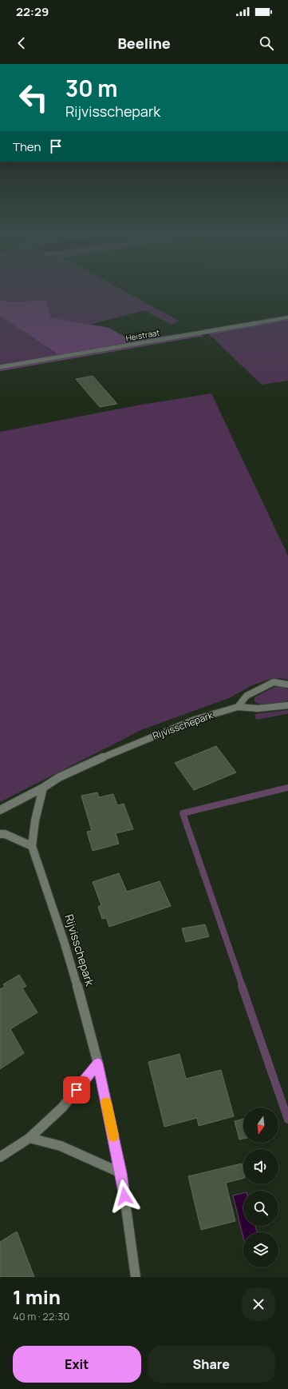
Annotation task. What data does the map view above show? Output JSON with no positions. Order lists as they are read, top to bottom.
{
  "streets": {
    "street": ["Heistraat", "Rijvisschepark"]
  },
  "north": "bottom",
  "page": {
    "status": "22:29",
    "header": "Beeline",
    "turn": ["30 m", "Rijvisschepark"],
    "then": "Then",
    "heading": ["1 min", "40 m · 22:30"],
    "buttons": ["Exit", "Share"]
  }
}
